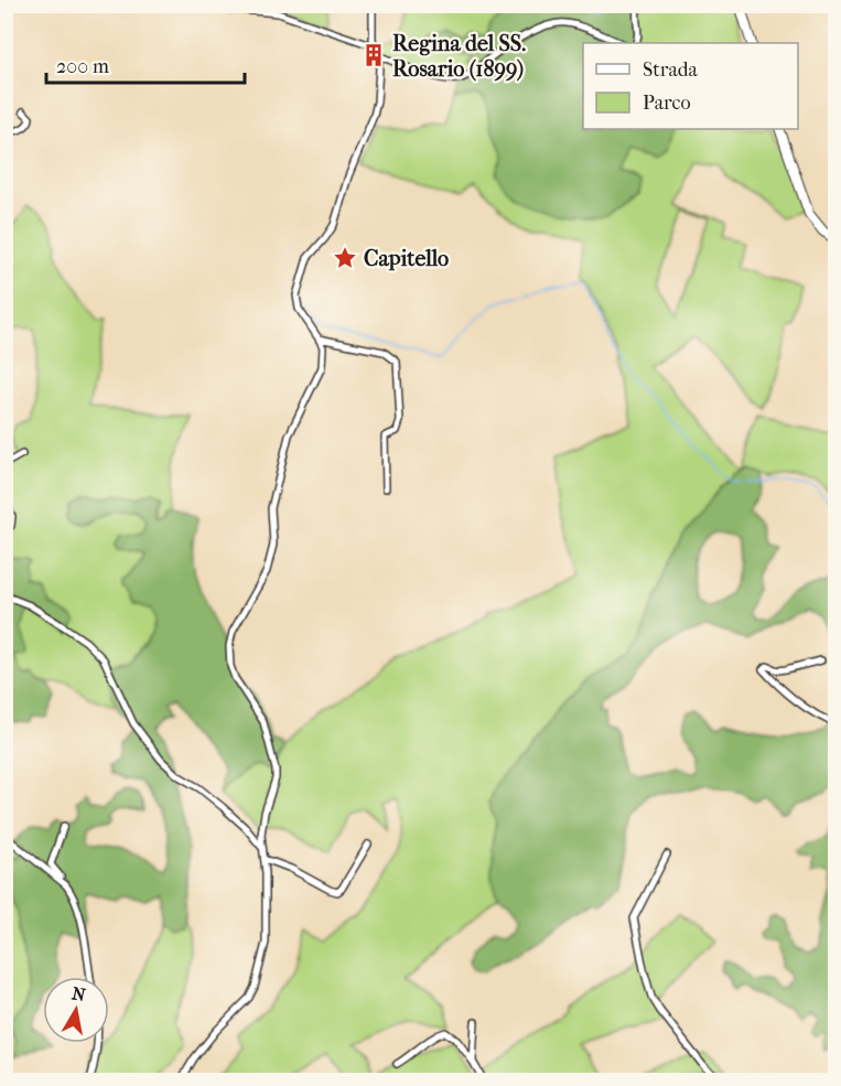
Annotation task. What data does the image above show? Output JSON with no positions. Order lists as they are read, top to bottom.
{
  "places": {
    "building": ["Regina del SS. Rosario (1899)"],
    "place": ["Capitello"]
  },
  "legend": ["Strada", "Parco"],
  "scale_bar": "200 m",
  "north": "top"
}
